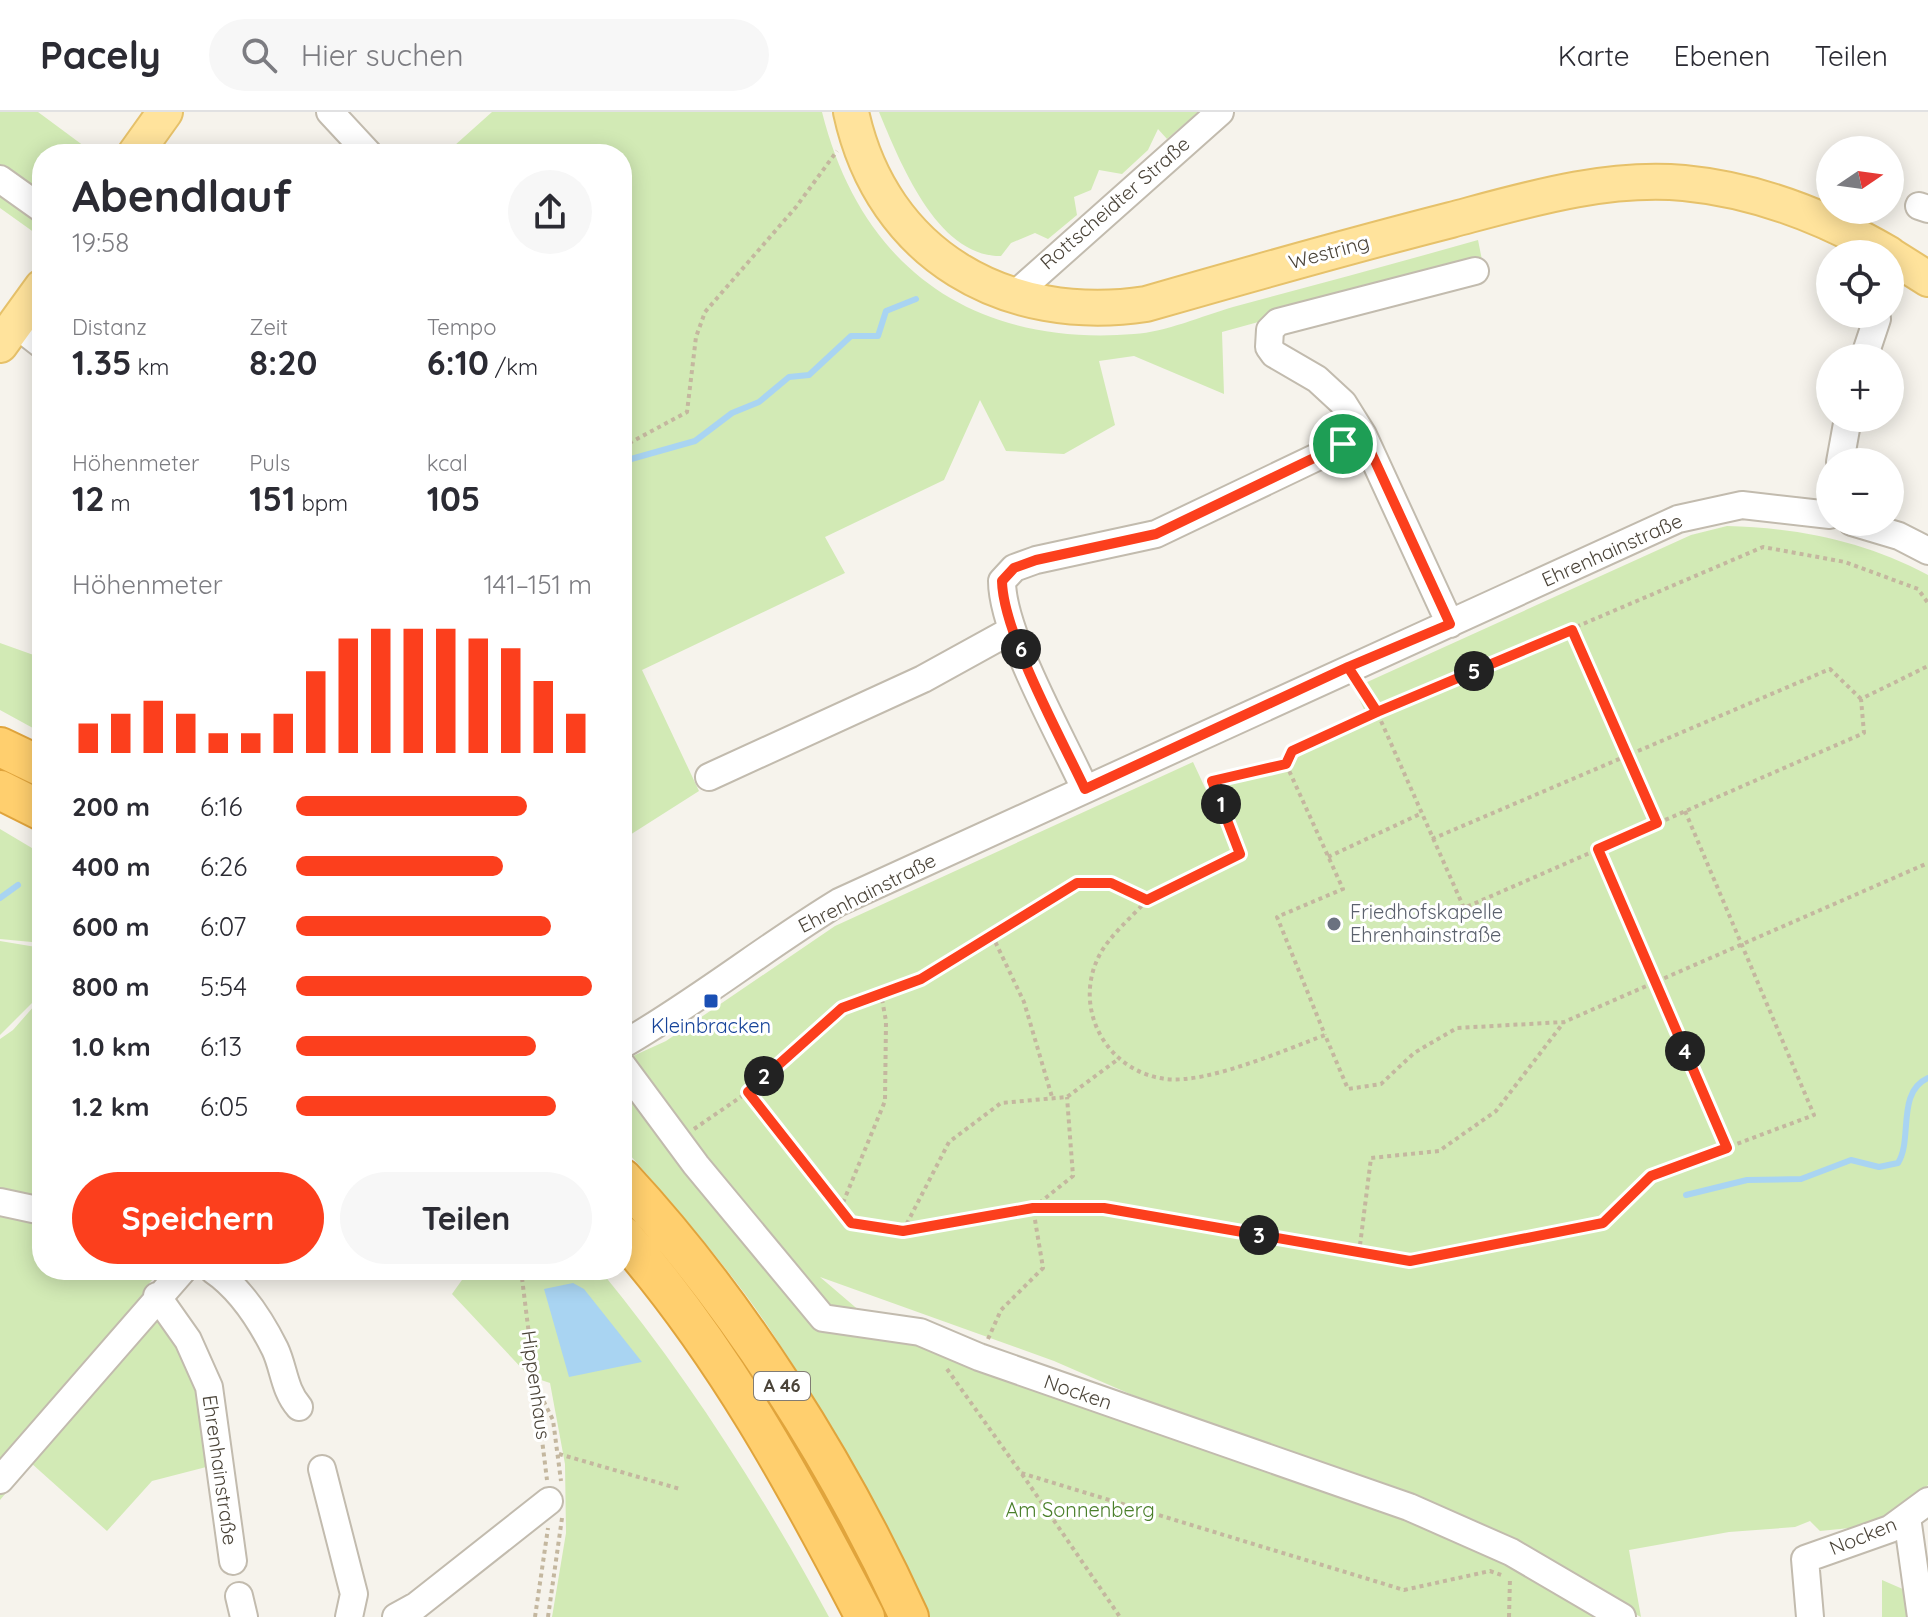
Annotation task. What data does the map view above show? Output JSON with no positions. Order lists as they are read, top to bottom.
{
  "streets": {
    "highway": ["A 46"],
    "main road": ["Westring"],
    "street": ["Rottscheidter Straße", "Ehrenhainstraße", "Nocken"],
    "path": ["Hippenhaus"]
  },
  "crossings": [
    ["Rottscheidter Straße", "Westring"]
  ],
  "parks": ["Am Sonnenberg"],
  "places": {
    "other": ["Friedhofskapelle Ehrenhainstraße"],
    "transit": ["Kleinbracken"]
  },
  "north": "right",
  "page": {
    "header": "Pacely",
    "search": "Hier suchen",
    "nav": ["Karte", "Ebenen", "Teilen"],
    "map_buttons": ["+", "−"],
    "heading": ["Abendlauf", "19:58"],
    "stats": [
      ["Distanz", "1.35 km"],
      ["Zeit", "8:20"],
      ["Tempo", "6:10 /km"],
      ["Höhenmeter", "12 m"],
      ["Puls", "151 bpm"],
      ["kcal", "105"]
    ],
    "chart": ["Höhenmeter", "141–151 m"],
    "pins": [
      "6",
      "5",
      "1",
      "4",
      "2",
      "3"
    ],
    "list": [
      {
        "name": "200 m",
        "note": "6:16"
      },
      {
        "name": "400 m",
        "note": "6:26"
      },
      {
        "name": "600 m",
        "note": "6:07"
      },
      {
        "name": "800 m",
        "note": "5:54"
      },
      {
        "name": "1.0 km",
        "note": "6:13"
      },
      {
        "name": "1.2 km",
        "note": "6:05"
      }
    ],
    "buttons": ["Speichern", "Teilen"]
  }
}
